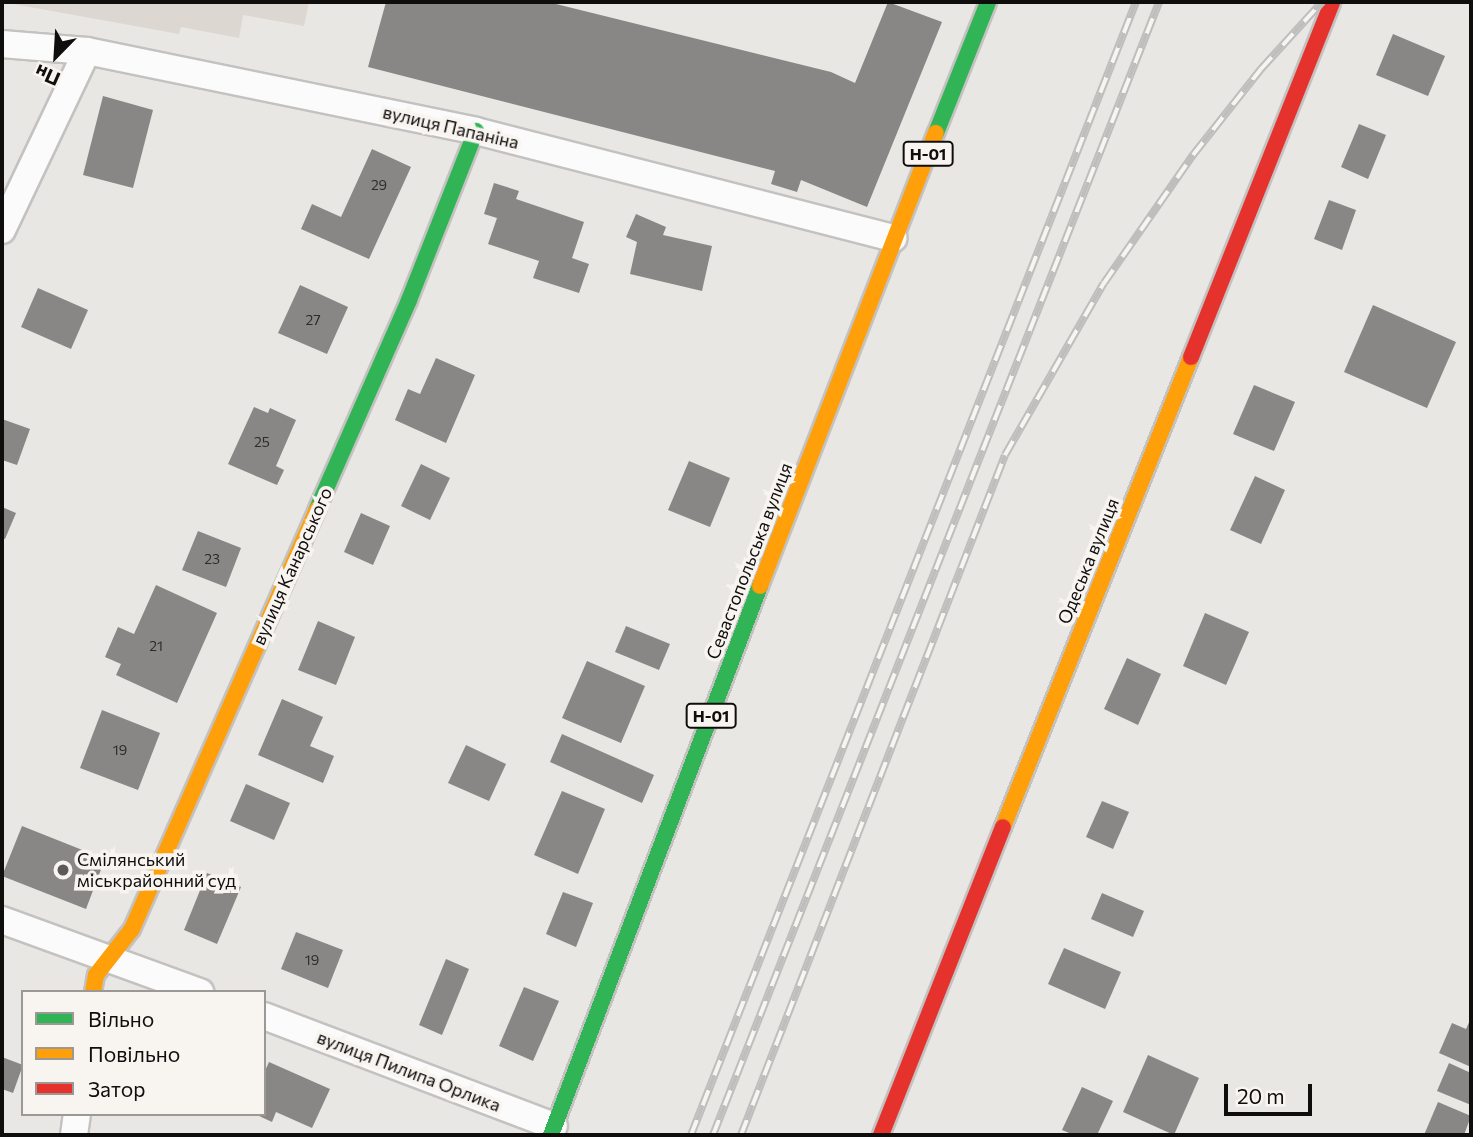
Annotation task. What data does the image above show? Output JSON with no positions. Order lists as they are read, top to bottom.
{
  "streets": {
    "street": [
      "вулиця Папаніна",
      "Н-01",
      "Севастопольська вулиця",
      "Одеська вулиця",
      "вулиця Канарського",
      "вулиця Пилипа Орлика"
    ]
  },
  "crossings": [
    ["вулиця Папаніна", "Севастопольська вулиця"],
    ["вулиця Папаніна", "вулиця Канарського"],
    ["Севастопольська вулиця", "вулиця Пилипа Орлика"]
  ],
  "places": ["Смілянський міськрайонний суд"],
  "house_numbers": [
    "29",
    "27",
    "25",
    "23",
    "21",
    "19",
    "19"
  ],
  "legend": ["Вільно", "Повільно", "Затор"],
  "scale_bar": "20 m",
  "north": "bottom left"
}
